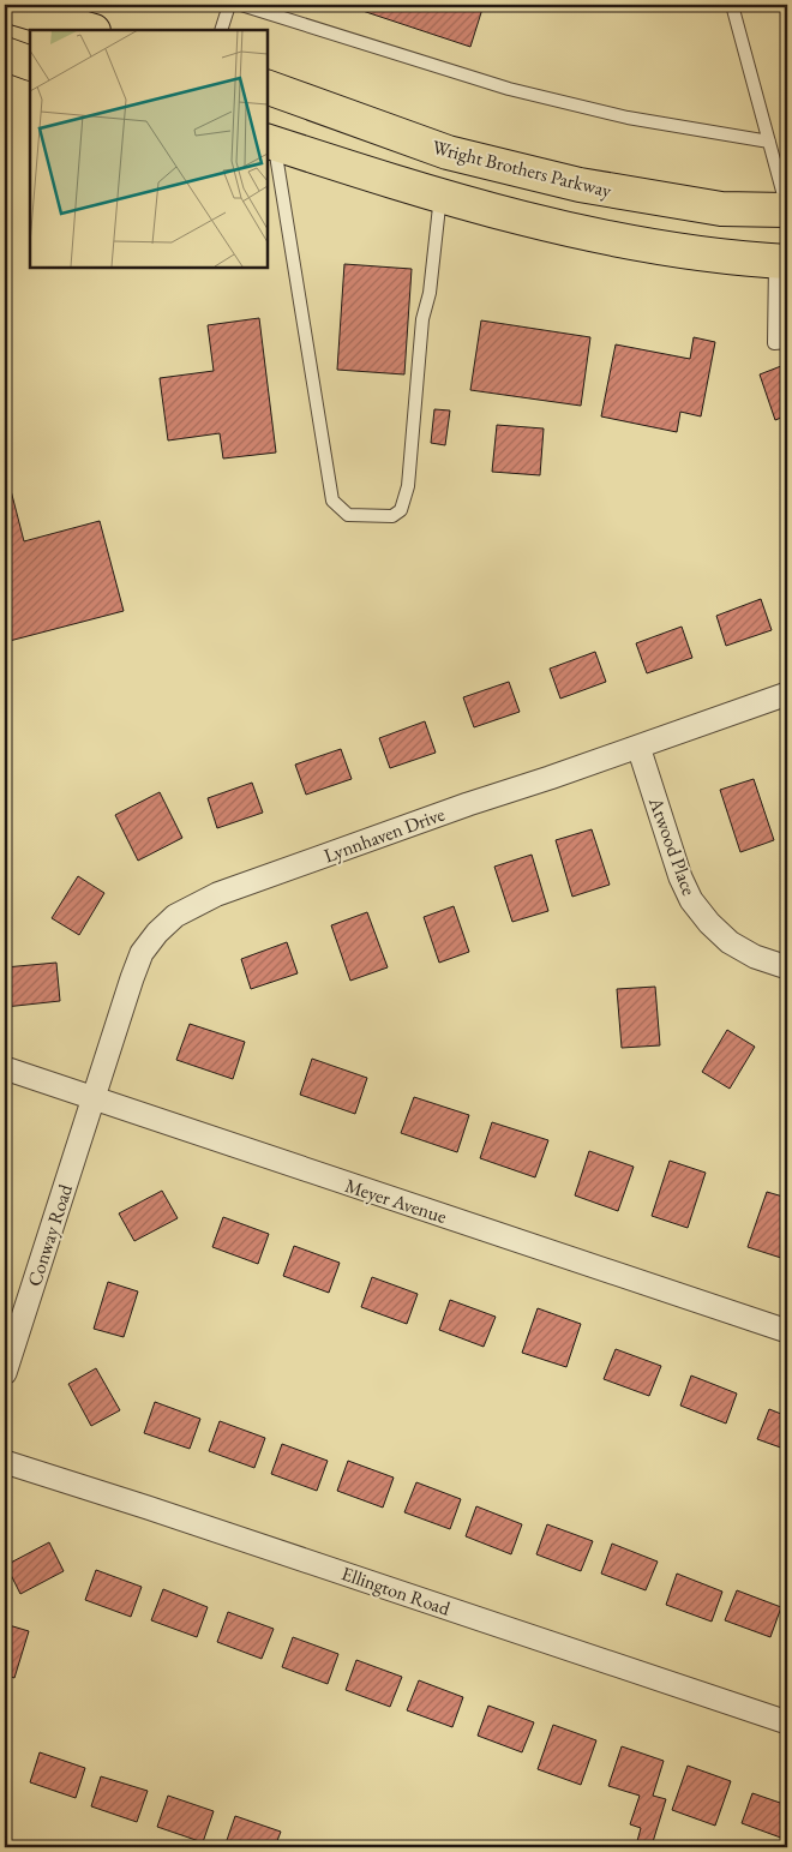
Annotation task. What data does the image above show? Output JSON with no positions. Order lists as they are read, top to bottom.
{
  "streets": {
    "main road": ["Wright Brothers Parkway"],
    "street": [
      "Lynnhaven Drive",
      "Atwood Place",
      "Meyer Avenue",
      "Conway Road",
      "Ellington Road"
    ]
  },
  "crossings": [
    ["Lynnhaven Drive", "Atwood Place"],
    ["Lynnhaven Drive", "Meyer Avenue"],
    ["Lynnhaven Drive", "Conway Road"],
    ["Meyer Avenue", "Conway Road"]
  ]
}
